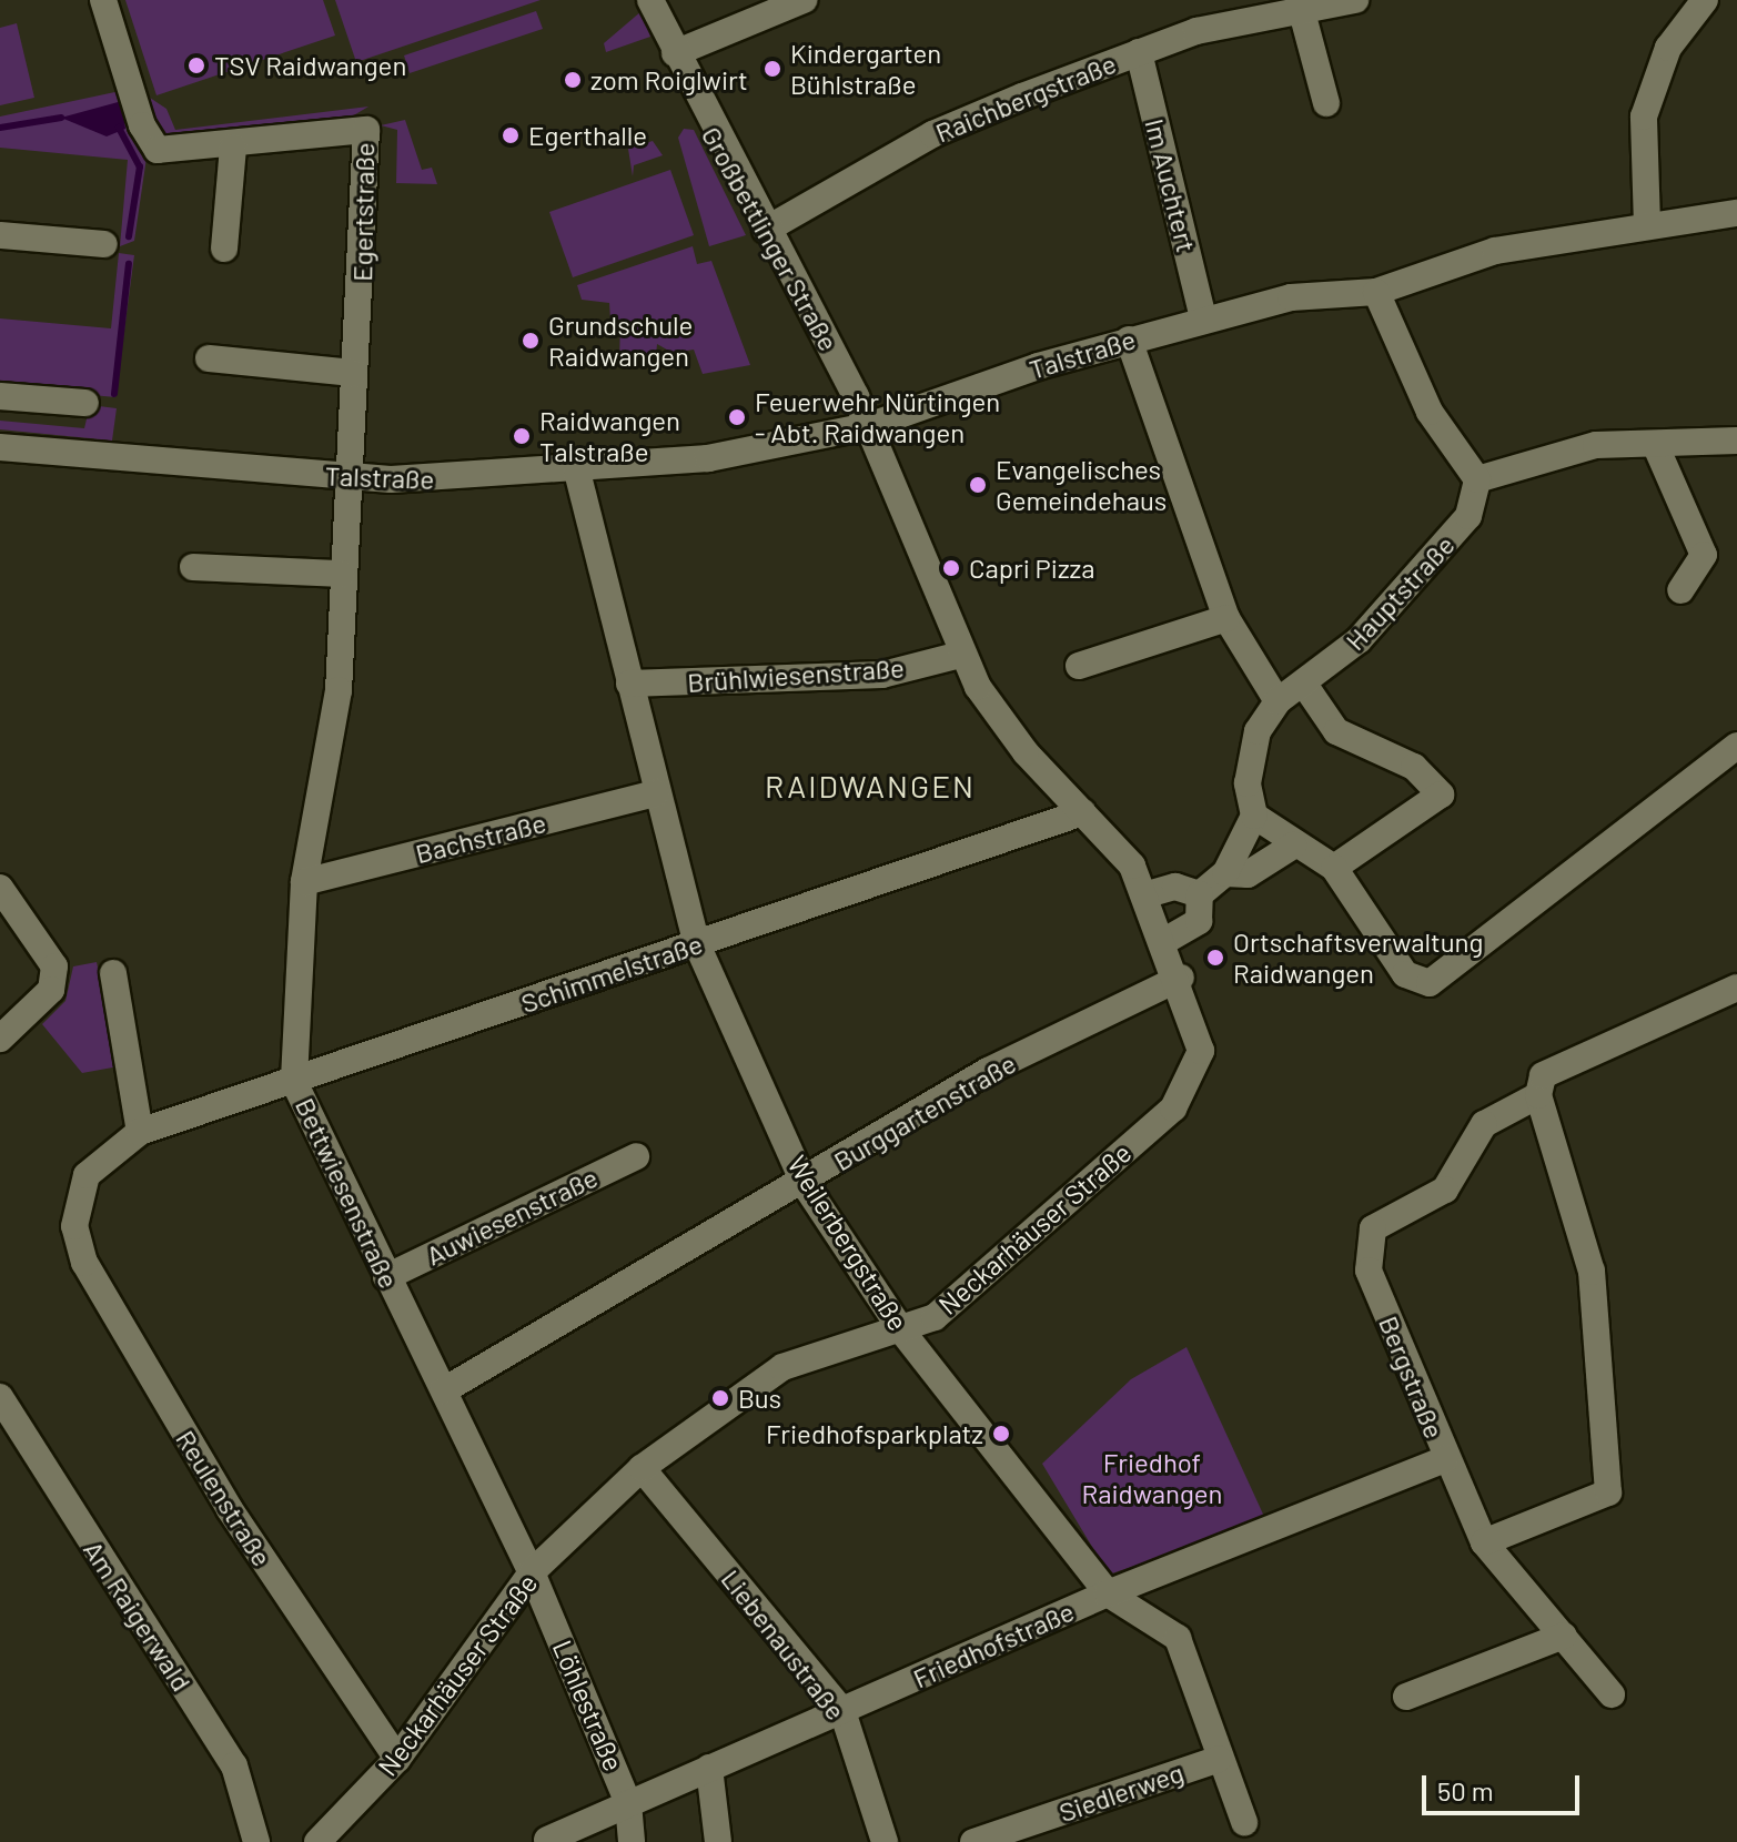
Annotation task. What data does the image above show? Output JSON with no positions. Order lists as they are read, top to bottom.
{
  "streets": {
    "street": [
      "Raichbergstraße",
      "Im Auchtert",
      "Egertstraße",
      "Großbettlinger Straße",
      "Talstraße",
      "Hauptstraße",
      "Brühlwiesenstraße",
      "Bachstraße",
      "Schimmelstraße",
      "Burggartenstraße",
      "Bettwiesenstraße",
      "Auwiesenstraße",
      "Neckarhäuser Straße",
      "Weilerbergstraße",
      "Bergstraße",
      "Reulenstraße",
      "Am Raigerwald",
      "Liebenaustraße",
      "Friedhofstraße",
      "Löhlestraße",
      "Siedlerweg"
    ]
  },
  "crossings": [
    ["Raichbergstraße", "Im Auchtert"],
    ["Raichbergstraße", "Großbettlinger Straße"],
    ["Im Auchtert", "Talstraße"],
    ["Egertstraße", "Talstraße"],
    ["Egertstraße", "Bettwiesenstraße"],
    ["Großbettlinger Straße", "Talstraße"],
    ["Großbettlinger Straße", "Hauptstraße"],
    ["Großbettlinger Straße", "Brühlwiesenstraße"],
    ["Großbettlinger Straße", "Schimmelstraße"],
    ["Großbettlinger Straße", "Burggartenstraße"],
    ["Großbettlinger Straße", "Neckarhäuser Straße"],
    ["Talstraße", "Bettwiesenstraße"],
    ["Talstraße", "Weilerbergstraße"],
    ["Brühlwiesenstraße", "Weilerbergstraße"],
    ["Bachstraße", "Bettwiesenstraße"],
    ["Bachstraße", "Weilerbergstraße"],
    ["Schimmelstraße", "Bettwiesenstraße"],
    ["Schimmelstraße", "Weilerbergstraße"],
    ["Schimmelstraße", "Reulenstraße"],
    ["Burggartenstraße", "Bettwiesenstraße"],
    ["Burggartenstraße", "Neckarhäuser Straße"],
    ["Burggartenstraße", "Weilerbergstraße"],
    ["Bettwiesenstraße", "Auwiesenstraße"],
    ["Bettwiesenstraße", "Neckarhäuser Straße"],
    ["Bettwiesenstraße", "Löhlestraße"],
    ["Neckarhäuser Straße", "Weilerbergstraße"],
    ["Neckarhäuser Straße", "Reulenstraße"],
    ["Neckarhäuser Straße", "Liebenaustraße"],
    ["Neckarhäuser Straße", "Löhlestraße"],
    ["Weilerbergstraße", "Friedhofstraße"],
    ["Weilerbergstraße", "Siedlerweg"],
    ["Bergstraße", "Friedhofstraße"],
    ["Liebenaustraße", "Friedhofstraße"],
    ["Friedhofstraße", "Löhlestraße"]
  ],
  "districts": ["RAIDWANGEN"],
  "parks": ["Friedhof Raidwangen"],
  "places": [
    "TSV Raidwangen",
    "Kindergarten Bühlstraße",
    "zom Roiglwirt",
    "Egerthalle",
    "Grundschule Raidwangen",
    "Feuerwehr Nürtingen - Abt. Raidwangen",
    "Raidwangen Talstraße",
    "Evangelisches Gemeindehaus",
    "Capri Pizza",
    "Ortschaftsverwaltung Raidwangen",
    "Bus",
    "Friedhofsparkplatz"
  ],
  "scale_bar": "50 m"
}
